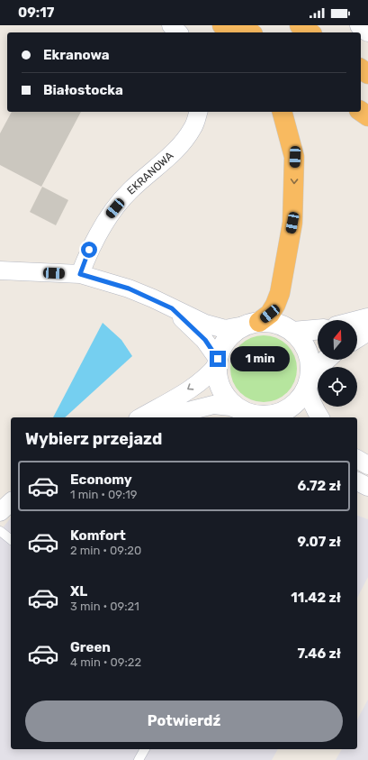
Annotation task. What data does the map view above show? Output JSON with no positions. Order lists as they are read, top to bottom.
{
  "streets": {
    "street": ["EKRANOWA"]
  },
  "north": "top",
  "page": {
    "status": "09:17",
    "banner": ["Ekranowa", "Białostocka"],
    "bubble": "1 min",
    "heading": "Wybierz przejazd",
    "list": [
      {
        "name": "Economy",
        "note": "1 min · 09:19",
        "value": "6.72 zł"
      },
      {
        "name": "Komfort",
        "note": "2 min · 09:20",
        "value": "9.07 zł"
      },
      {
        "name": "XL",
        "note": "3 min · 09:21",
        "value": "11.42 zł"
      },
      {
        "name": "Green",
        "note": "4 min · 09:22",
        "value": "7.46 zł"
      }
    ],
    "buttons": "Potwierdź"
  }
}
